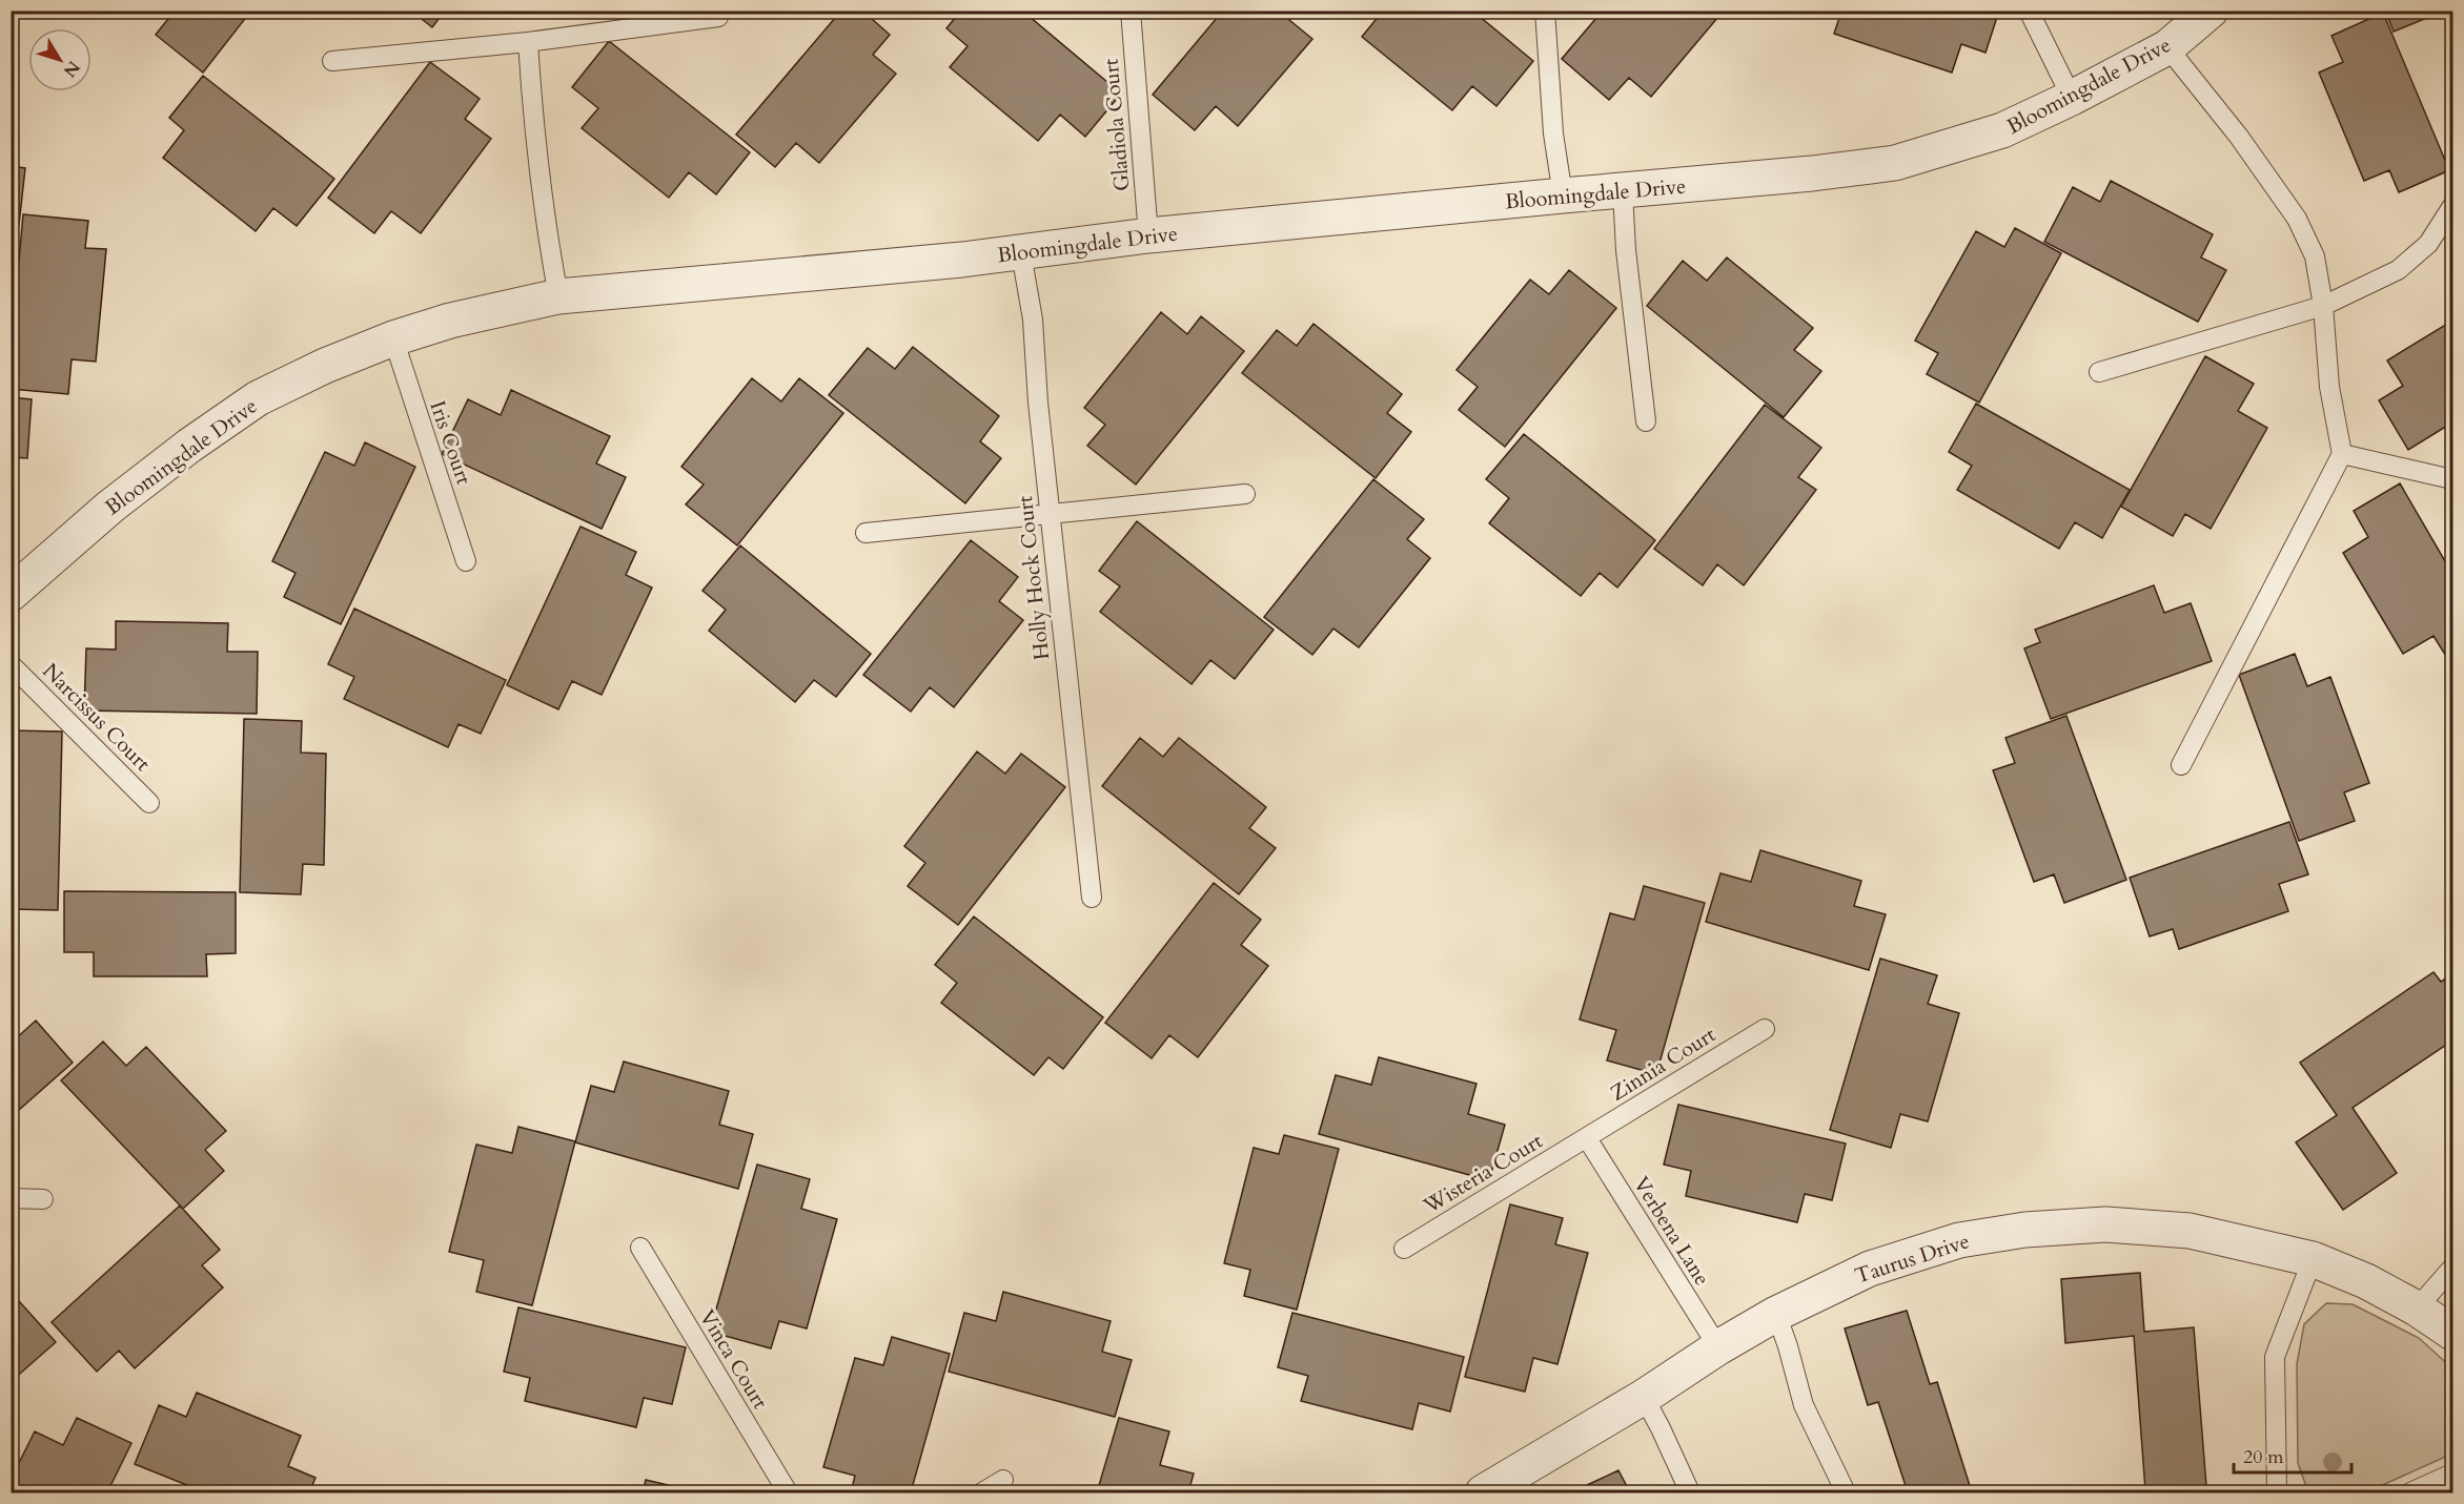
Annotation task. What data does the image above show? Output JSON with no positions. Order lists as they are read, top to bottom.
{
  "streets": {
    "street": ["Bloomingdale Drive", "Taurus Drive"],
    "lane": [
      "Gladiola Court",
      "Iris Court",
      "Holly Hock Court",
      "Narcissus Court",
      "Zinnia Court",
      "Wisteria Court",
      "Verbena Lane",
      "Vinca Court"
    ]
  },
  "crossings": [
    ["Bloomingdale Drive", "Gladiola Court"],
    ["Bloomingdale Drive", "Iris Court"],
    ["Bloomingdale Drive", "Holly Hock Court"],
    ["Zinnia Court", "Wisteria Court"],
    ["Zinnia Court", "Verbena Lane"],
    ["Wisteria Court", "Verbena Lane"],
    ["Verbena Lane", "Taurus Drive"]
  ],
  "scale_bar": "20 m",
  "north": "bottom right"
}
